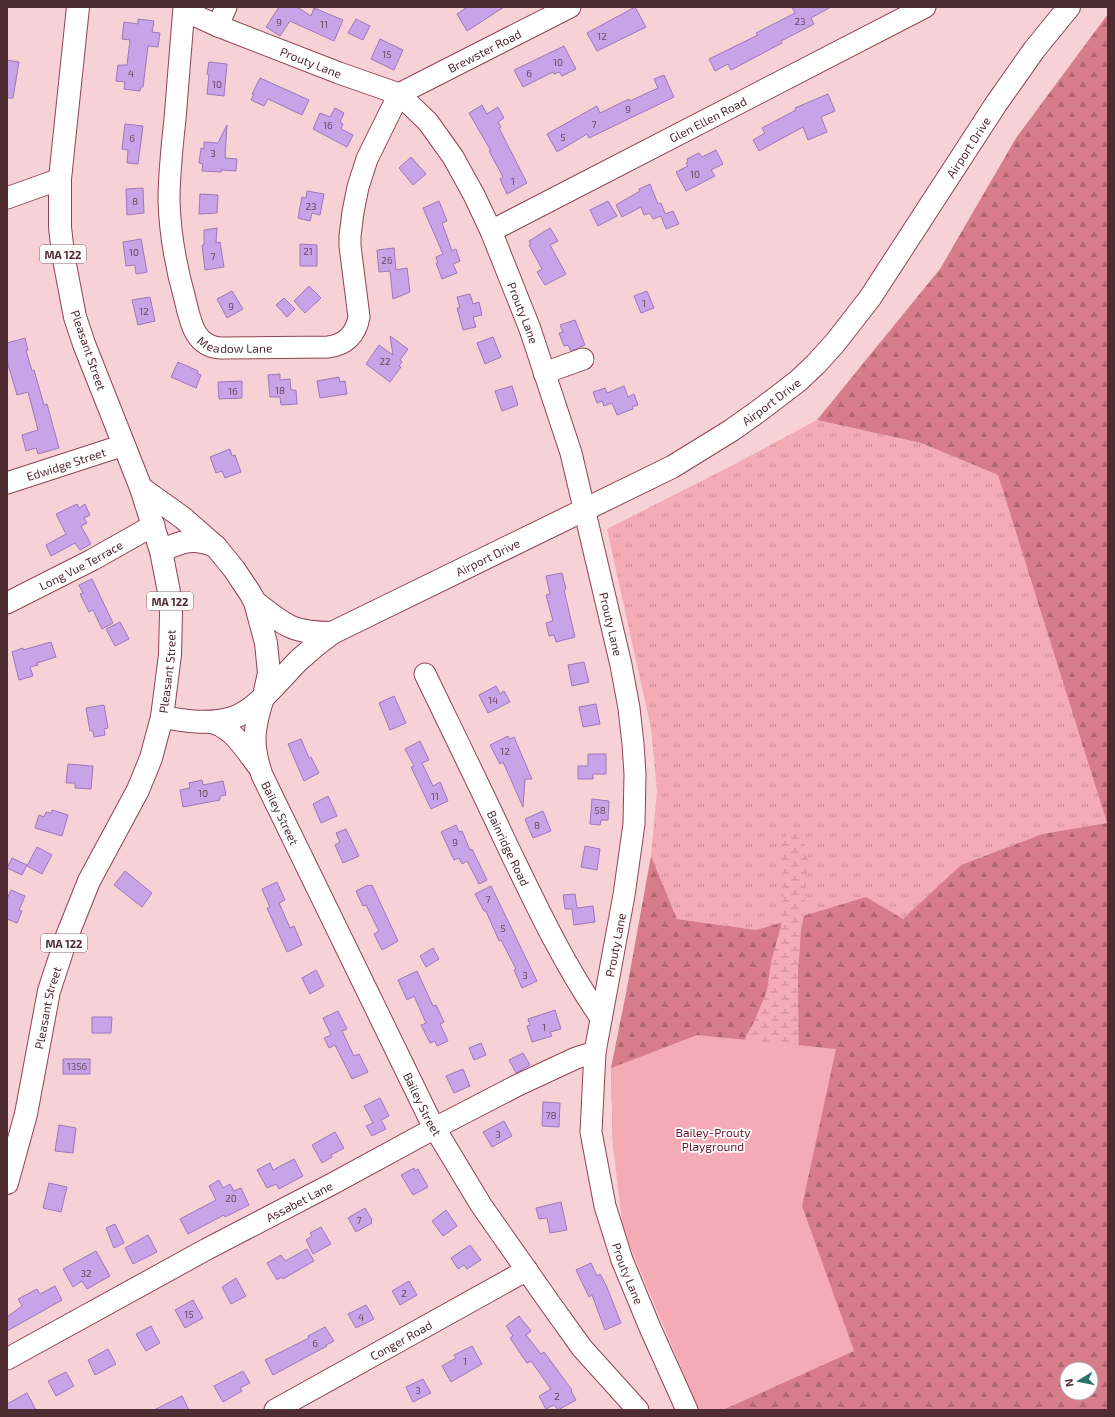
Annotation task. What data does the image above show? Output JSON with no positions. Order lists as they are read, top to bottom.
{
  "streets": {
    "main road": [
      "Airport Drive",
      "MA 122",
      "Pleasant Street",
      "Bailey Street"
    ],
    "street": [
      "Brewster Road",
      "Prouty Lane",
      "Glen Ellen Road",
      "Meadow Lane",
      "Edwidge Street",
      "Long Vue Terrace",
      "Bainridge Road",
      "Assabet Lane",
      "Conger Road"
    ]
  },
  "crossings": [
    ["Brewster Road", "Prouty Lane"],
    ["Brewster Road", "Meadow Lane"],
    ["Prouty Lane", "Glen Ellen Road"],
    ["Prouty Lane", "Airport Drive"],
    ["Prouty Lane", "Meadow Lane"],
    ["Prouty Lane", "Bainridge Road"],
    ["Prouty Lane", "Assabet Lane"],
    ["Airport Drive", "Pleasant Street"],
    ["Airport Drive", "Bailey Street"],
    ["Pleasant Street", "Edwidge Street"],
    ["Pleasant Street", "Long Vue Terrace"],
    ["Pleasant Street", "Bailey Street"],
    ["Bailey Street", "Assabet Lane"],
    ["Bailey Street", "Conger Road"]
  ],
  "parks": ["Bailey-Prouty Playground"],
  "house_numbers": [
    "23",
    "9",
    "11",
    "12",
    "15",
    "10",
    "4",
    "6",
    "10",
    "9",
    "7",
    "16",
    "5",
    "6",
    "3",
    "10",
    "1",
    "8",
    "23",
    "21",
    "10",
    "7",
    "26",
    "1",
    "9",
    "12",
    "22",
    "18",
    "16",
    "14",
    "12",
    "10",
    "11",
    "58",
    "8",
    "9",
    "7",
    "5",
    "3",
    "1",
    "1356",
    "78",
    "3",
    "20",
    "7",
    "32",
    "2",
    "15",
    "4",
    "6",
    "1",
    "3",
    "2"
  ],
  "north": "left"
}
